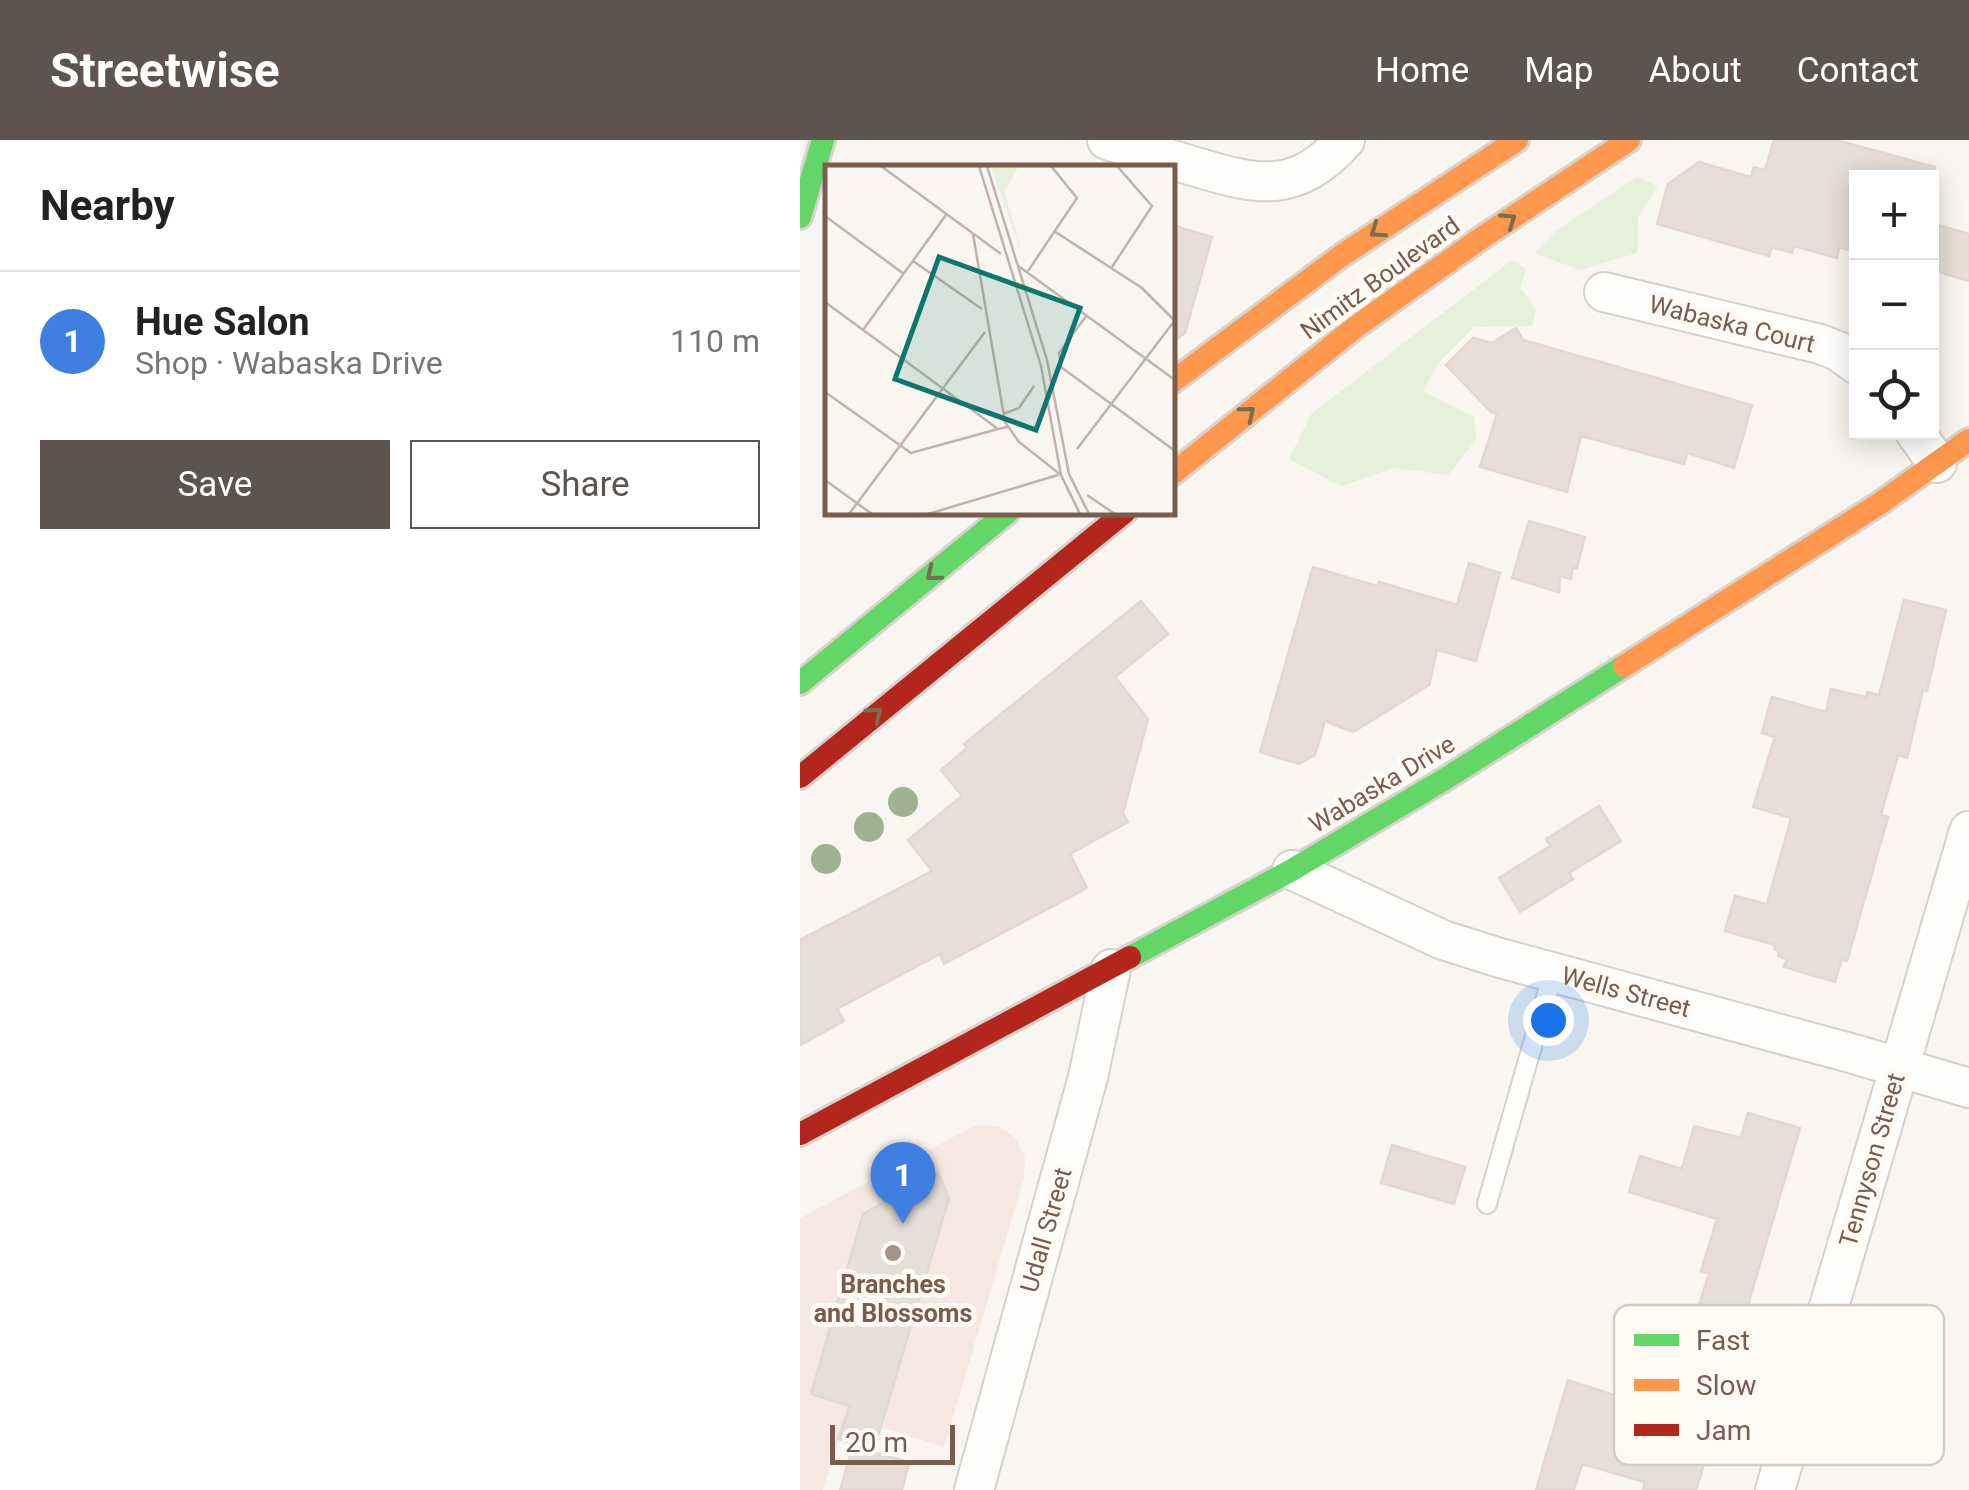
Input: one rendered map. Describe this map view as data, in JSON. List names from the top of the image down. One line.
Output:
{"streets":{"main road":["Nimitz Boulevard","Wabaska Drive"],"street":["Wabaska Court","Wells Street","Tennyson Street","Udall Street"]},"crossings":[["Wabaska Drive","Wells Street"],["Wabaska Drive","Udall Street"],["Wells Street","Tennyson Street"]],"places":["Branches and Blossoms"],"legend":["Fast","Slow","Jam"],"scale_bar":"20 m","page":{"header":"Streetwise","nav":["Home","Map","About","Contact"],"heading":"Nearby","map_buttons":["+","−"],"list":[{"mark":"1","name":"Hue Salon","note":"Shop · Wabaska Drive","value":"110 m"}],"buttons":["Save","Share"],"pins":"1","scale":"20 m"}}
